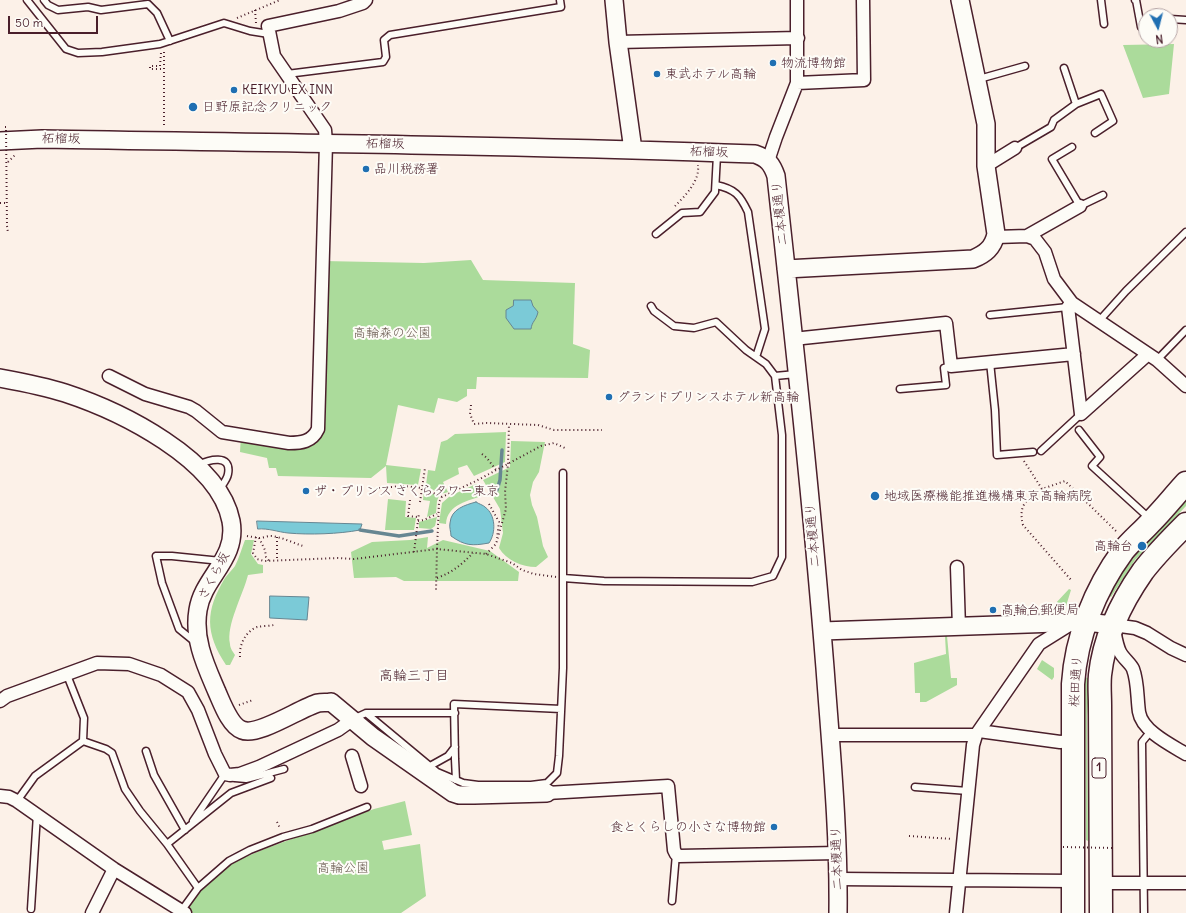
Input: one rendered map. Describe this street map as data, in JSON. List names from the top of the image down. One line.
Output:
{"streets":{"highway":["桜田通り","1"],"street":["柘榴坂","二本榎通り","さくら坂"]},"crossings":[["柘榴坂","二本榎通り"]],"districts":["高輪三丁目"],"parks":["高輪森の公園","高輪公園"],"places":["物流博物館","東武ホテル高輪","KEIKYU EX INN","日野原記念クリニック","品川税務署","グランドプリンスホテル新高輪","ザ・プリンス さくらタワー東京","地域医療機能推進機構東京高輪病院","高輪台","高輪台郵便局","食とくらしの小さな博物館"],"scale_bar":"50 m","north":"bottom"}
